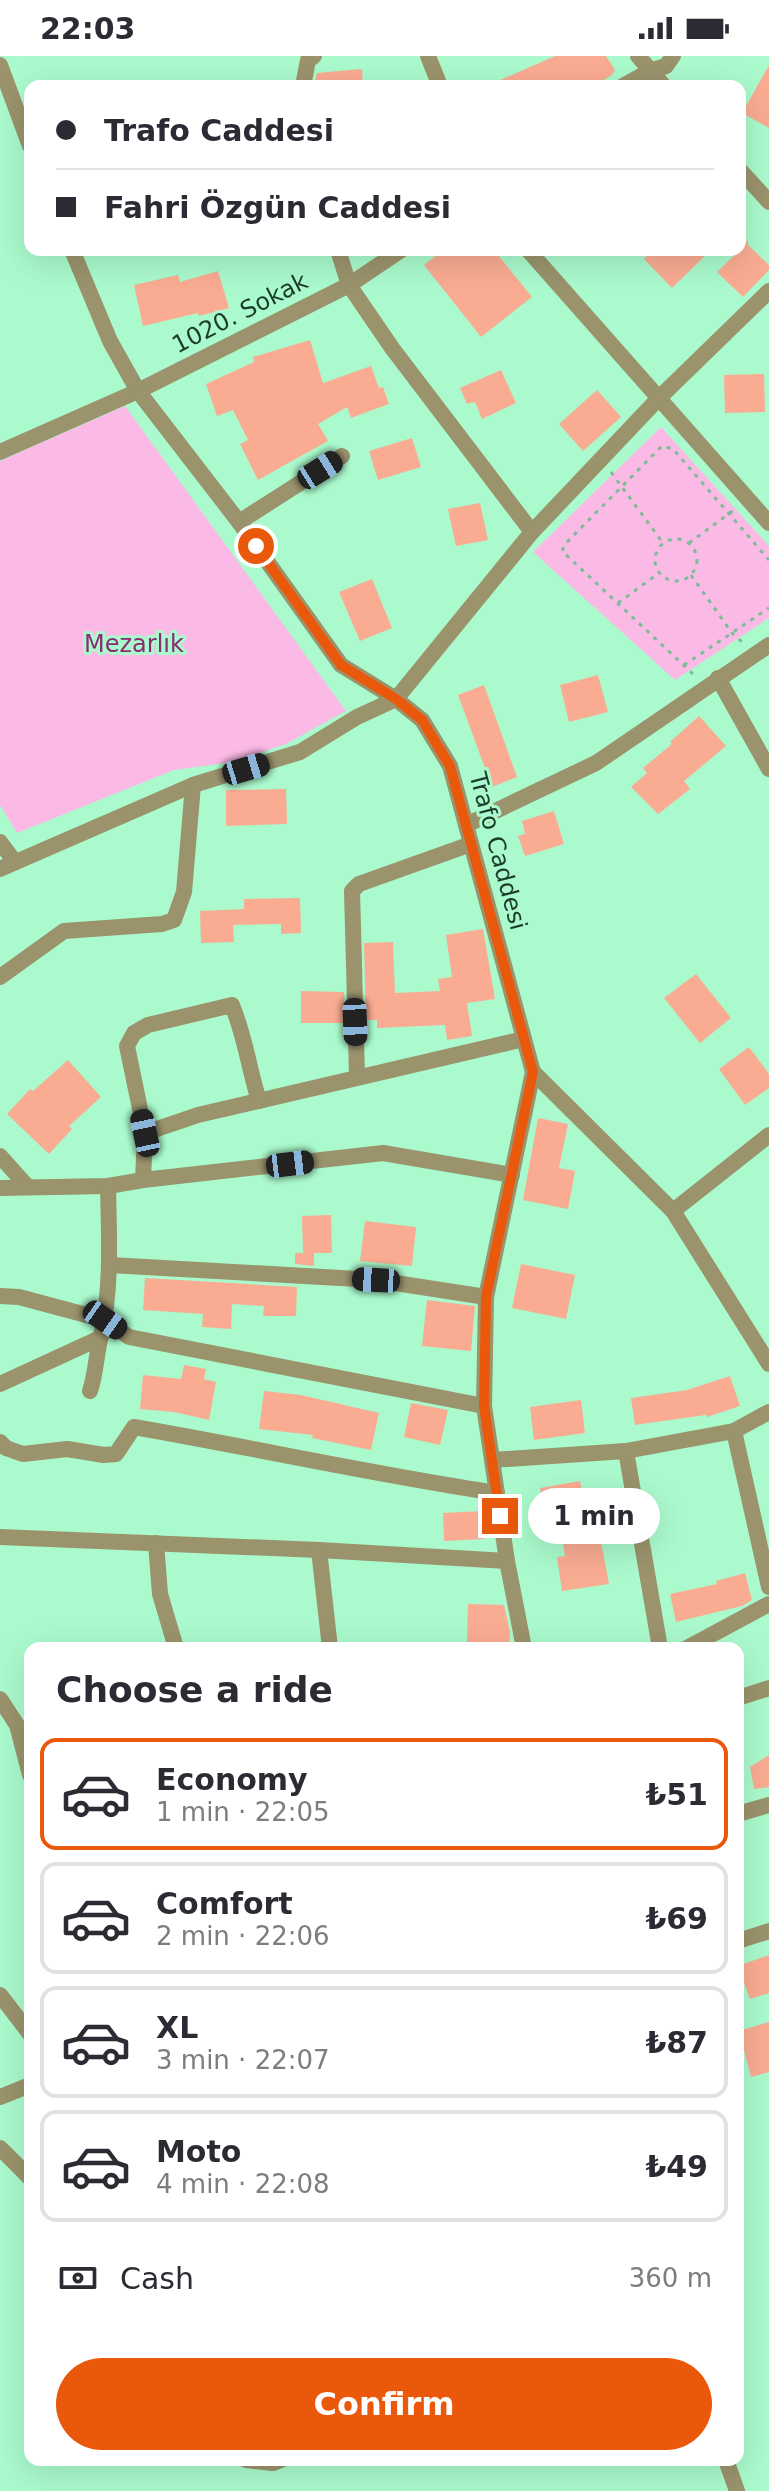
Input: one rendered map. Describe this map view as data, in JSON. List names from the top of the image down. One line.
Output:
{"streets":{"street":["1020. Sokak","Trafo Caddesi"]},"crossings":[["1020. Sokak","Trafo Caddesi"]],"parks":["Mezarlık"],"page":{"status":"22:03","banner":["Trafo Caddesi","Fahri Özgün Caddesi"],"bubble":"1 min","heading":"Choose a ride","list":[{"name":"Economy","note":"1 min · 22:05","value":"₺51"},{"name":"Comfort","note":"2 min · 22:06","value":"₺69"},{"name":"XL","note":"3 min · 22:07","value":"₺87"},{"name":"Moto","note":"4 min · 22:08","value":"₺49"}],"pay":["Cash","360 m"],"buttons":"Confirm"}}
